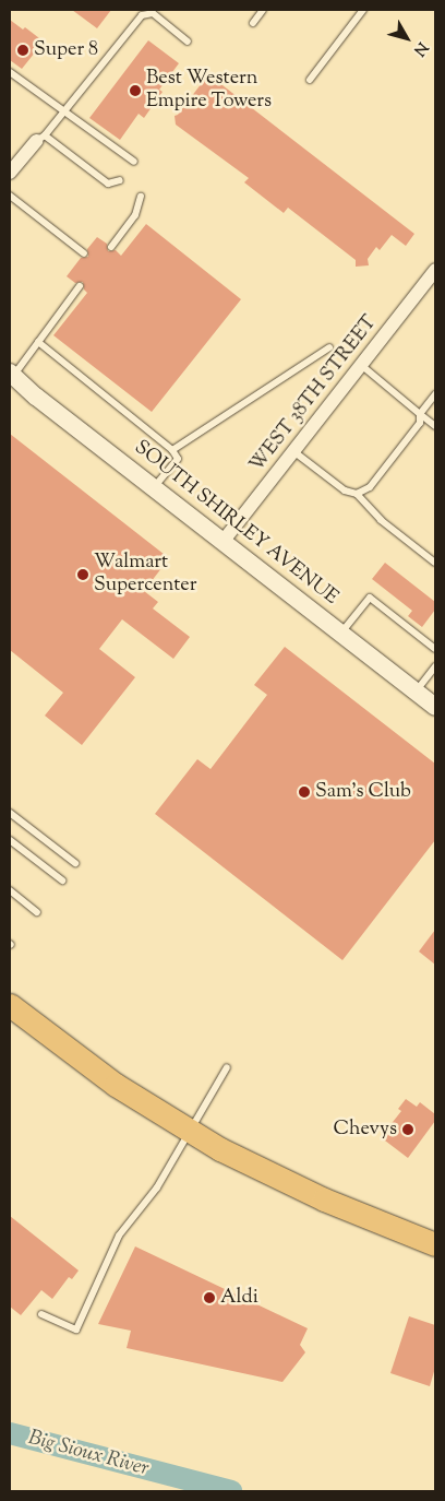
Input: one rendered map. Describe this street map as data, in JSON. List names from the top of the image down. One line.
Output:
{"streets":{"street":["WEST 38TH STREET","SOUTH SHIRLEY AVENUE"]},"crossings":[["WEST 38TH STREET","SOUTH SHIRLEY AVENUE"]],"water":["Big Sioux River"],"places":["Super 8","Best Western Empire Towers","Walmart Supercenter","Sam's Club","Chevys","Aldi"],"north":"bottom right"}
